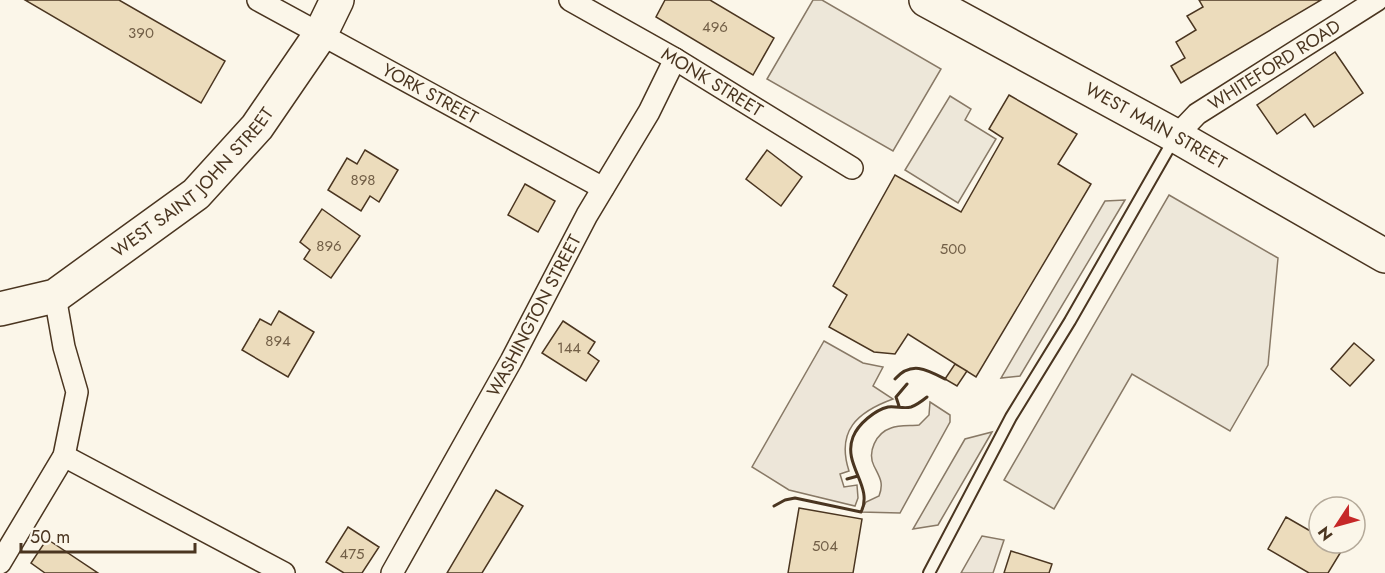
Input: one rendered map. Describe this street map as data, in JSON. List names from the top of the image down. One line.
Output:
{"streets":{"main road":["WEST MAIN STREET","WEST SAINT JOHN STREET"],"street":["WHITEFORD ROAD","MONK STREET","YORK STREET","WASHINGTON STREET"]},"crossings":[["WHITEFORD ROAD","WEST MAIN STREET"],["MONK STREET","WASHINGTON STREET"],["YORK STREET","WEST SAINT JOHN STREET"],["YORK STREET","WASHINGTON STREET"]],"house_numbers":["496","390","898","896","500","894","144","504","475"],"scale_bar":"50 m","north":"bottom left"}
